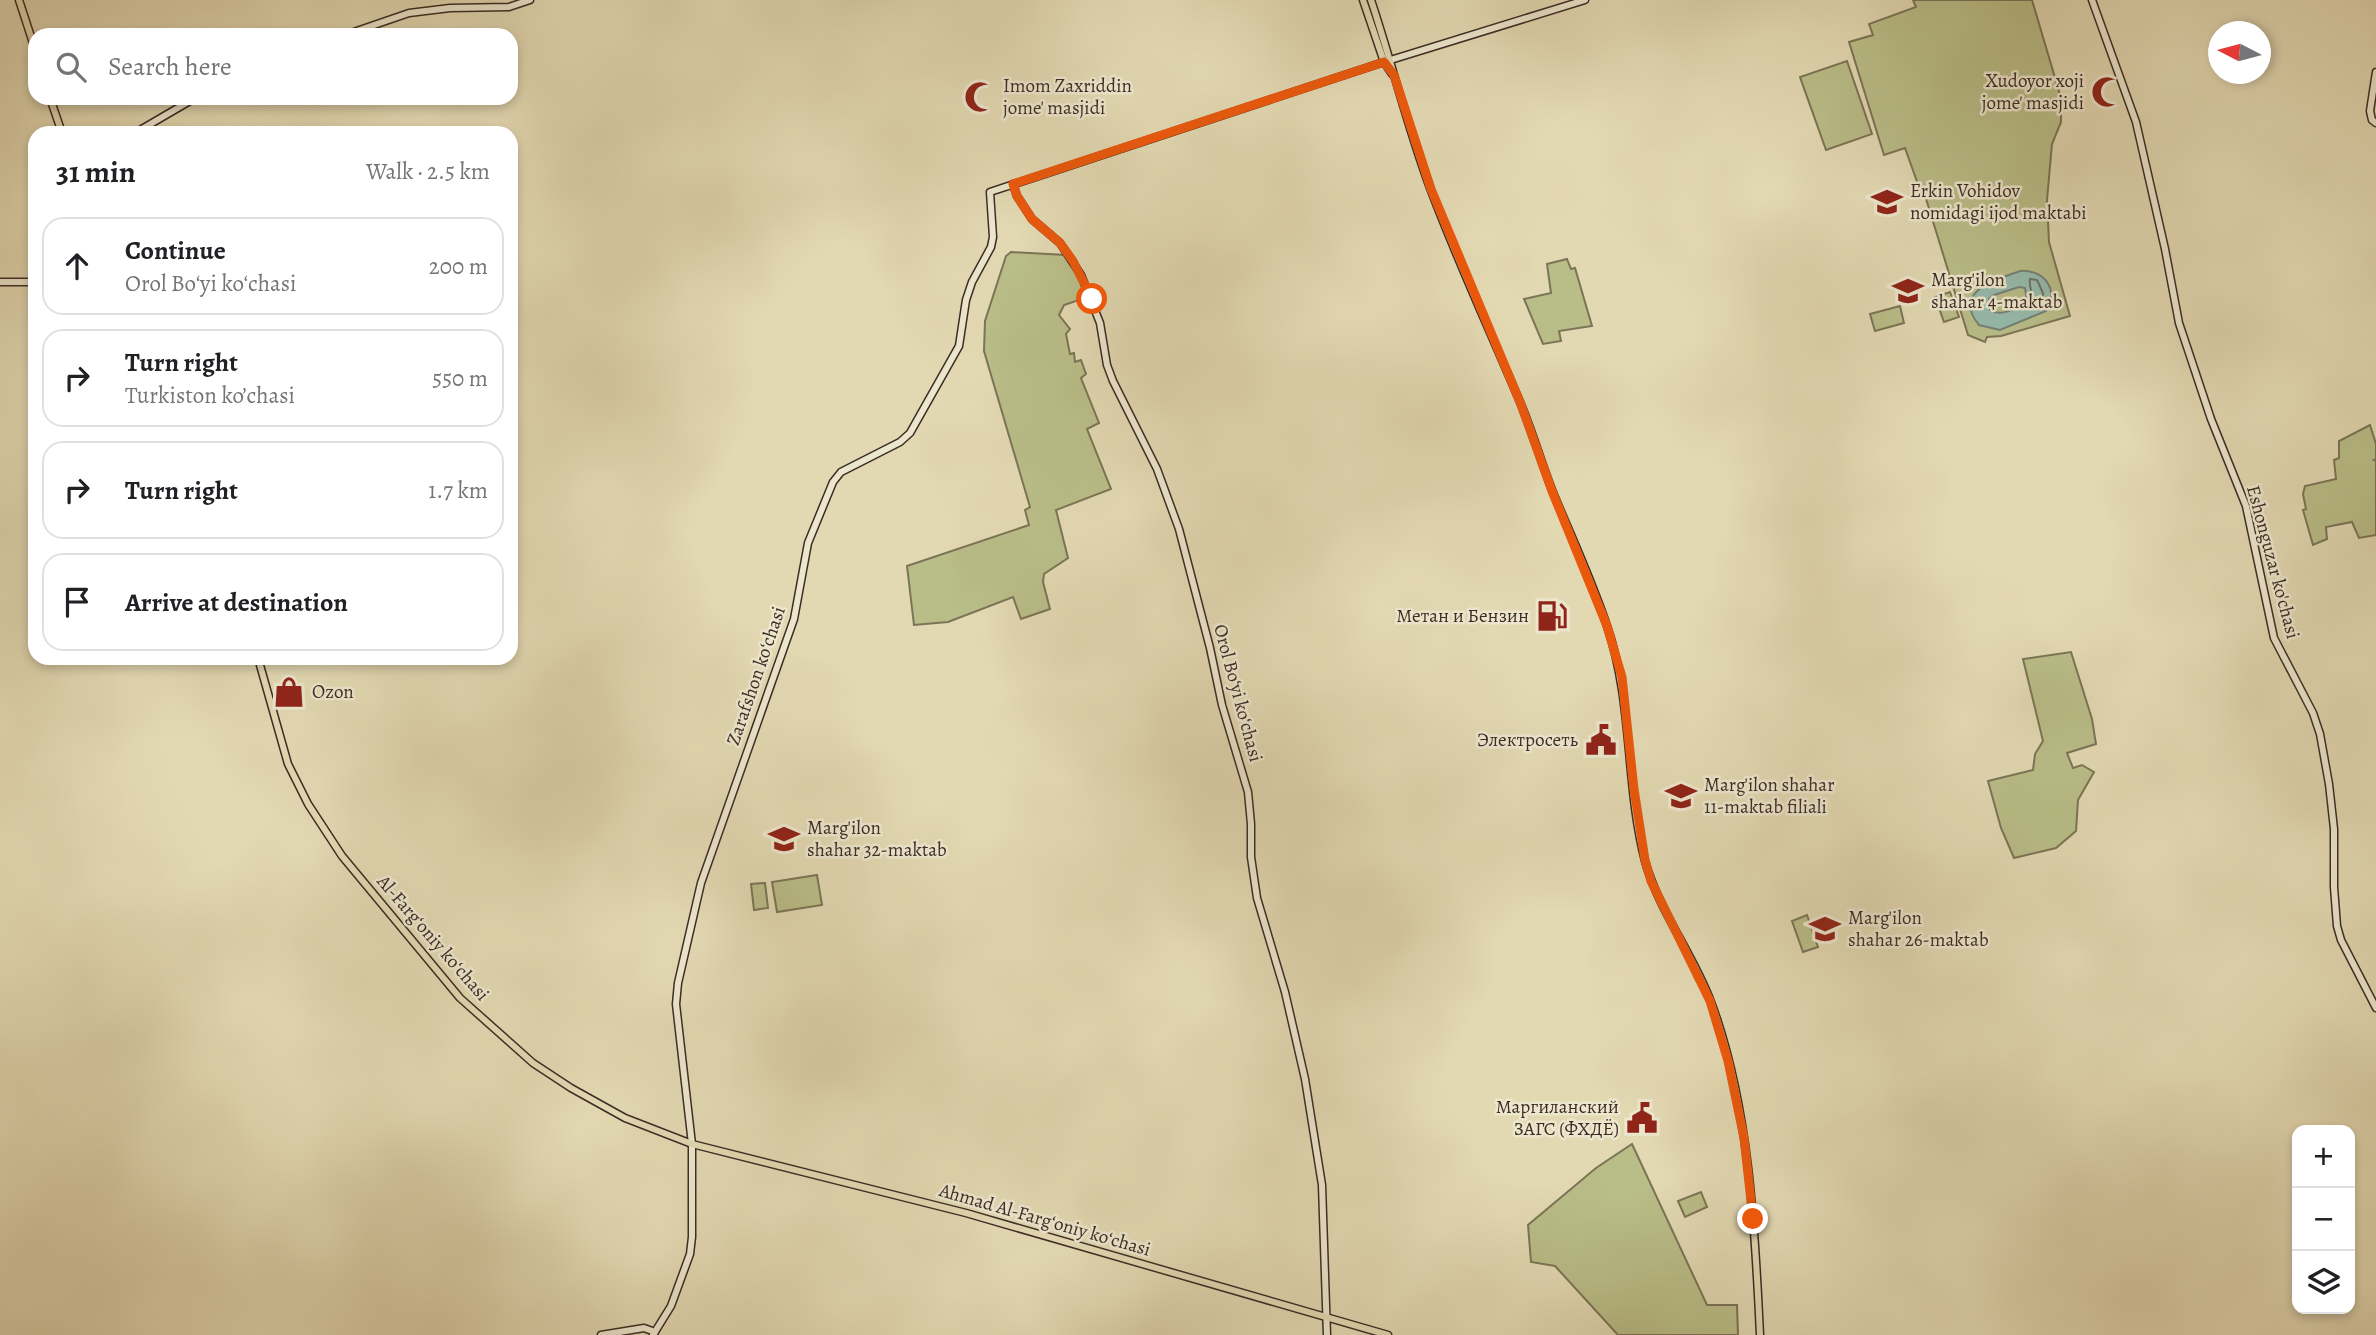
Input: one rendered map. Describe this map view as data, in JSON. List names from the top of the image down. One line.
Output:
{"streets":{"main road":["Al-Fargʻoniy koʻchasi","Ahmad Al-Fargʻoniy koʻchasi"],"street":["Eshonguzar ko'chasi","Zarafshon koʻchasi","Orol Boʻyi koʻchasi"]},"crossings":[["Zarafshon koʻchasi","Orol Boʻyi koʻchasi"],["Zarafshon koʻchasi","Al-Fargʻoniy koʻchasi"],["Zarafshon koʻchasi","Ahmad Al-Fargʻoniy koʻchasi"],["Orol Boʻyi koʻchasi","Ahmad Al-Fargʻoniy koʻchasi"],["Al-Fargʻoniy koʻchasi","Ahmad Al-Fargʻoniy koʻchasi"]],"places":{"mosque":["Xudoyor xoji jome' masjidi","Imom Zaxriddin jome' masjidi"],"school or university":["Erkin Vohidov nomidagi ijod maktabi","Marg'ilon shahar 4-maktab","Marg'ilon shahar 11-maktab filiali","Marg'ilon shahar 32-maktab","Marg'ilon shahar 26-maktab"],"fuel station":["Метан и Бензин"],"shop":["Ozon"],"public building":["Электросеть","Маргиланский ЗАГС (ФХДЁ)"]},"north":"left","page":{"search":"Search here","heading":["31 min","Walk · 2.5 km"],"list":[["Continue","Orol Boʻyi koʻchasi","200 m"],["Turn right","Turkiston ko’chasi","550 m"],["Turn right","1.7 km"],"Arrive at destination"],"map_buttons":["+","−"]}}
